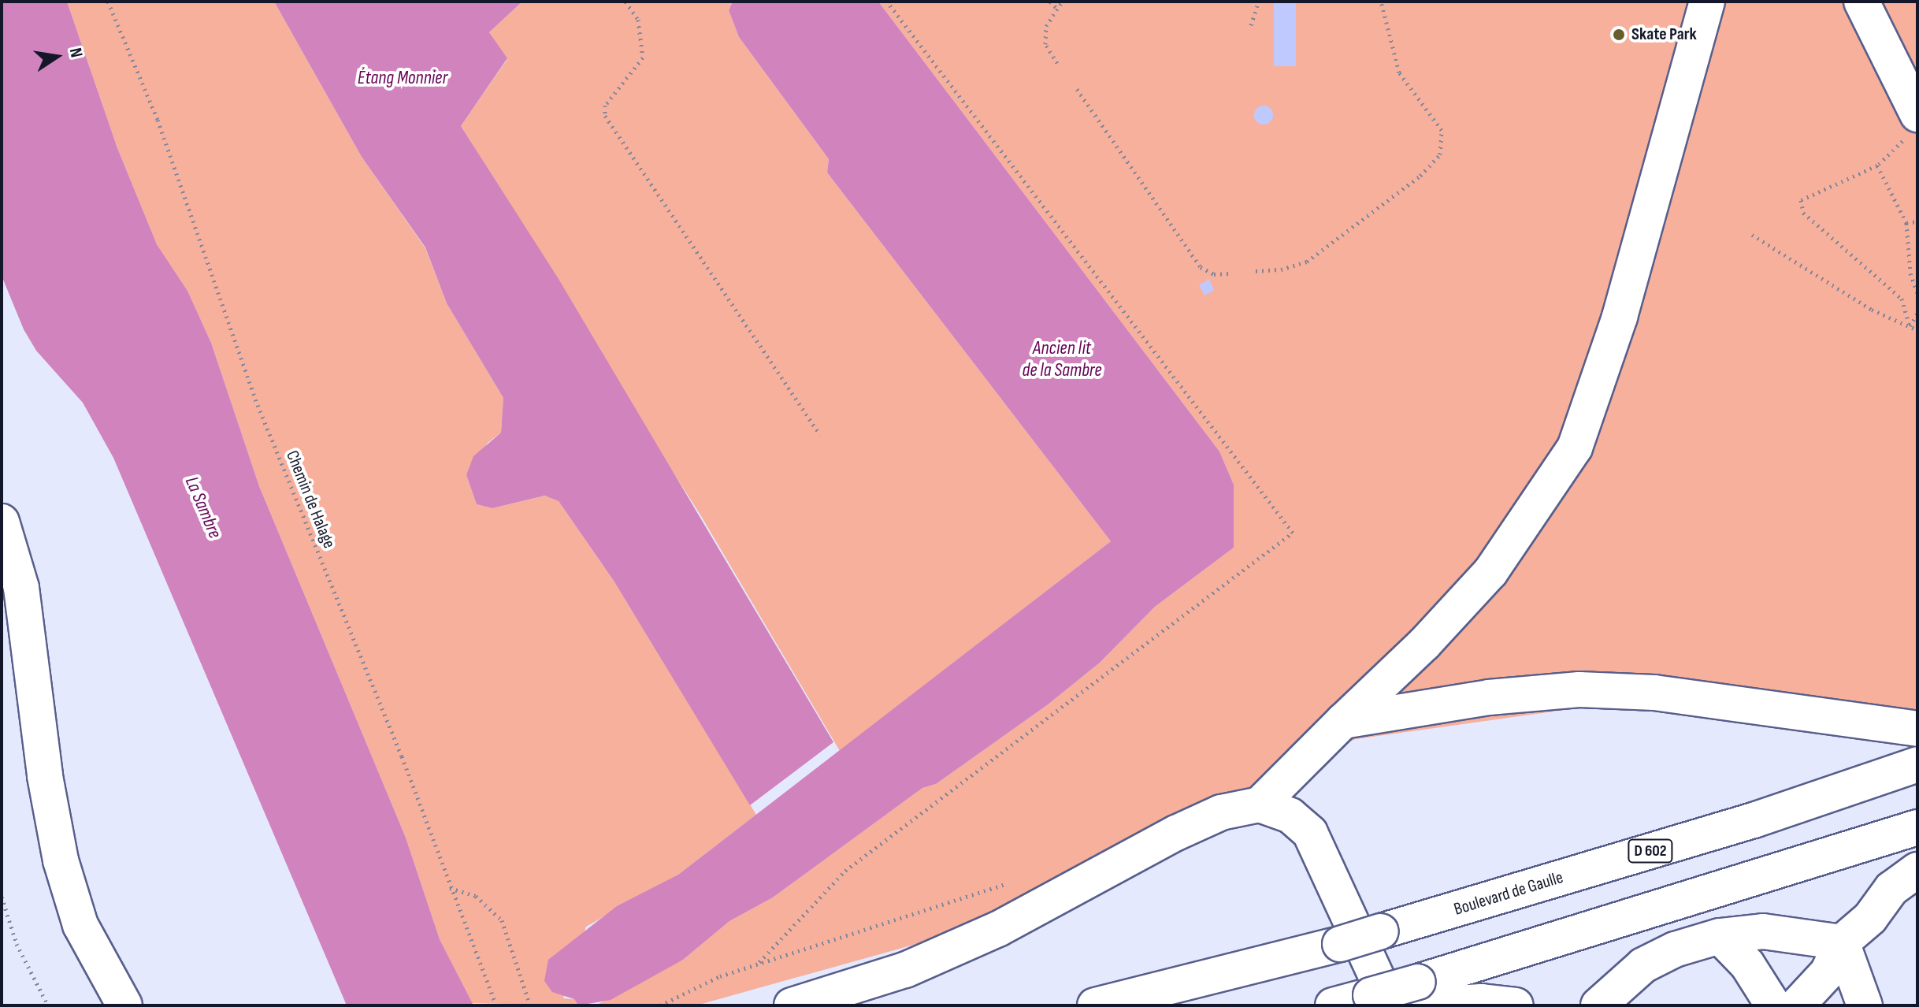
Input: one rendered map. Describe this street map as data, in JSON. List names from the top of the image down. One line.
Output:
{"streets":{"main road":["D 602","Boulevard de Gaulle"],"path":["Chemin de Halage"]},"water":["Étang Monnier","Ancien lit de la Sambre","La Sambre"],"places":["Skate Park"],"north":"right"}
